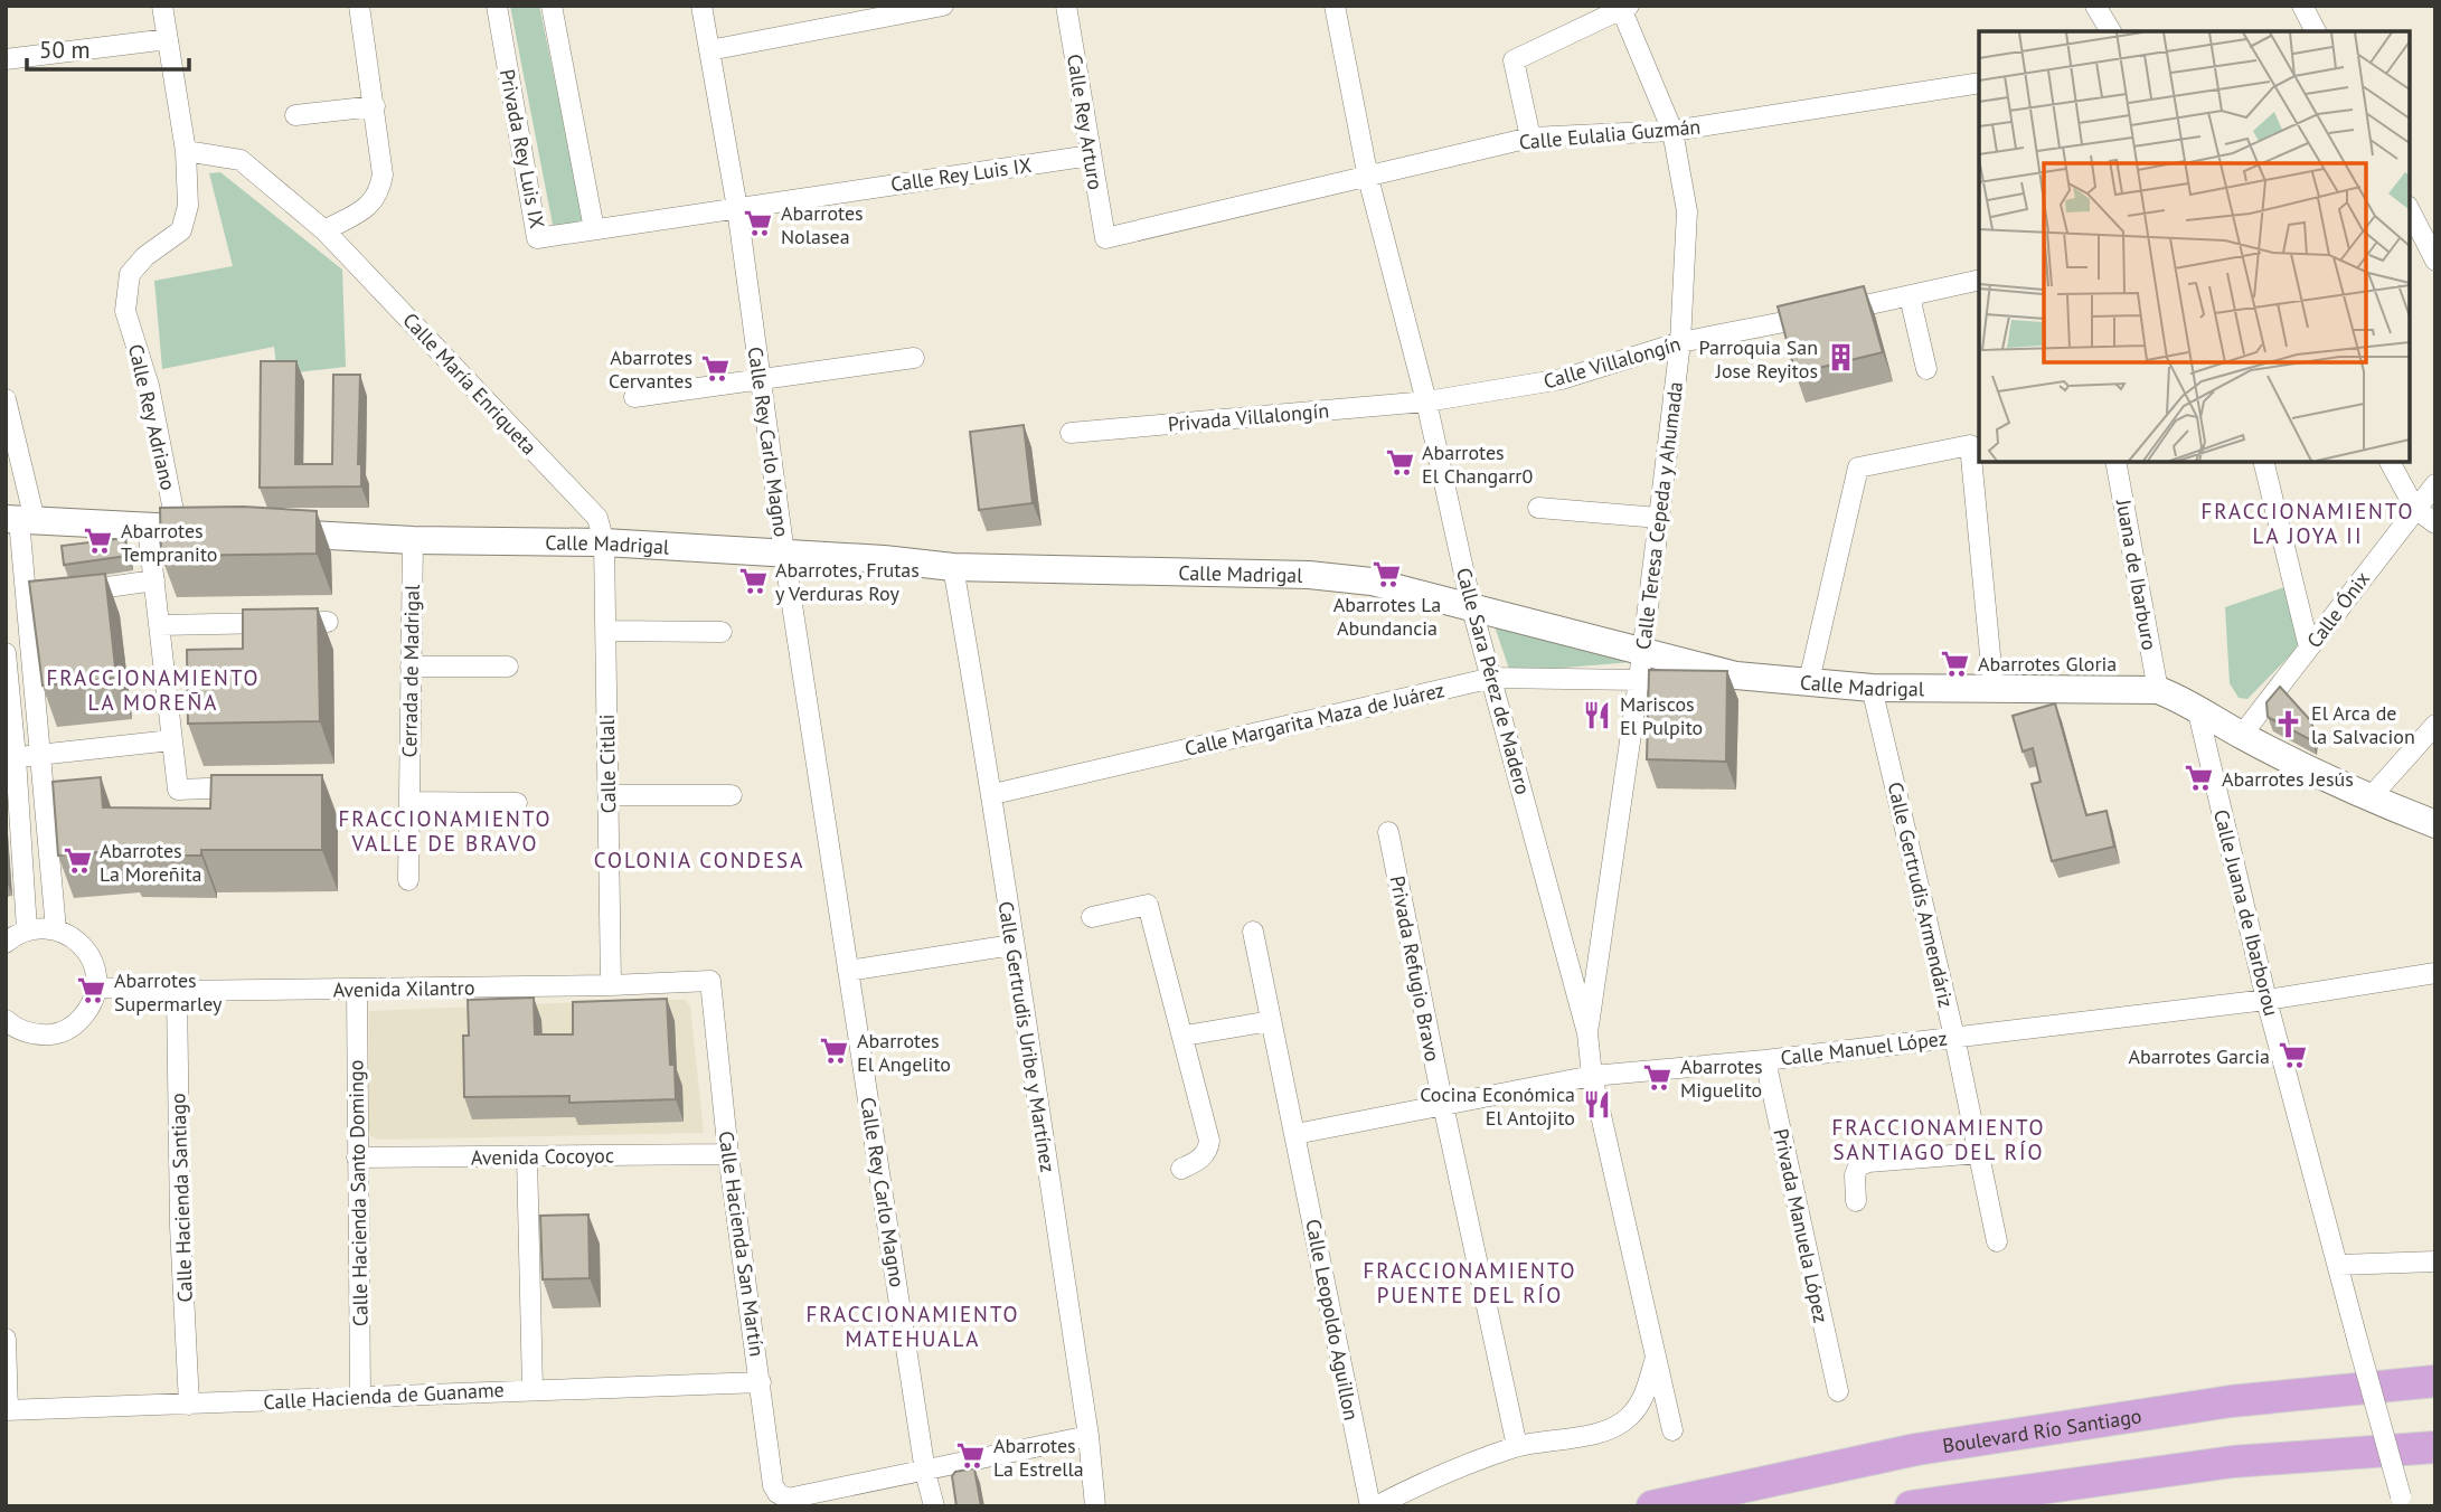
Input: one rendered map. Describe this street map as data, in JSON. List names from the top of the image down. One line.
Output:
{"streets":{"main road":["Boulevard Río Santiago"],"street":["Calle Rey Arturo","Calle Eulalia Guzmán","Privada Rey Luis IX","Calle Rey Luis IX","Calle Villalongín","Calle María Enriqueta","Calle Rey Adriano","Privada Villalongín","Calle Rey Carlo Magno","Calle Teresa Cepeda y Ahumada","Calle Madrigal","Juana de Ibarburo","Calle Ónix","Cerrada de Madrigal","Calle Sara Pérez de Madero","Calle Margarita Maza de Juárez","Calle Citlali","Calle Gertrudis Armendáriz","Calle Juana de Ibarborou","Privada Refugio Bravo","Avenida Xilantro","Calle Gertrudis Uribe y Martínez","Calle Manuel López","Avenida Cocoyoc","Calle Hacienda Santo Domingo","Calle Hacienda Santiago","Privada Manuela López","Calle Hacienda San Martín","Calle Leopoldo Aguillon","Calle Hacienda de Guaname"]},"crossings":[["Calle Rey Arturo","Calle Eulalia Guzmán"],["Calle Rey Arturo","Calle Rey Luis IX"],["Calle Eulalia Guzmán","Calle Teresa Cepeda y Ahumada"],["Calle Eulalia Guzmán","Calle Sara Pérez de Madero"],["Privada Rey Luis IX","Calle Rey Luis IX"],["Privada Rey Luis IX","Calle Rey Carlo Magno"],["Calle Rey Luis IX","Calle Rey Carlo Magno"],["Calle Villalongín","Privada Villalongín"],["Calle Villalongín","Calle Teresa Cepeda y Ahumada"],["Calle Villalongín","Calle Sara Pérez de Madero"],["Calle María Enriqueta","Calle Rey Adriano"],["Calle María Enriqueta","Calle Madrigal"],["Calle María Enriqueta","Calle Citlali"],["Privada Villalongín","Calle Sara Pérez de Madero"],["Calle Rey Carlo Magno","Calle Madrigal"],["Calle Rey Carlo Magno","Calle Hacienda San Martín"],["Calle Teresa Cepeda y Ahumada","Calle Madrigal"],["Calle Teresa Cepeda y Ahumada","Calle Sara Pérez de Madero"],["Calle Teresa Cepeda y Ahumada","Calle Margarita Maza de Juárez"],["Calle Madrigal","Juana de Ibarburo"],["Calle Madrigal","Calle Ónix"],["Calle Madrigal","Cerrada de Madrigal"],["Calle Madrigal","Calle Sara Pérez de Madero"],["Calle Madrigal","Calle Citlali"],["Calle Madrigal","Calle Gertrudis Armendáriz"],["Calle Madrigal","Calle Juana de Ibarborou"],["Calle Madrigal","Calle Gertrudis Uribe y Martínez"],["Calle Sara Pérez de Madero","Calle Margarita Maza de Juárez"],["Calle Sara Pérez de Madero","Calle Manuel López"],["Calle Margarita Maza de Juárez","Calle Gertrudis Uribe y Martínez"],["Calle Citlali","Avenida Xilantro"],["Calle Gertrudis Armendáriz","Calle Manuel López"],["Calle Juana de Ibarborou","Calle Manuel López"],["Privada Refugio Bravo","Calle Manuel López"],["Avenida Xilantro","Calle Hacienda Santo Domingo"],["Avenida Xilantro","Calle Hacienda Santiago"],["Avenida Xilantro","Calle Hacienda San Martín"],["Calle Manuel López","Privada Manuela López"],["Calle Manuel López","Calle Leopoldo Aguillon"],["Avenida Cocoyoc","Calle Hacienda Santo Domingo"],["Avenida Cocoyoc","Calle Hacienda San Martín"],["Calle Hacienda Santo Domingo","Calle Hacienda de Guaname"],["Calle Hacienda Santiago","Calle Hacienda de Guaname"],["Calle Hacienda San Martín","Calle Hacienda de Guaname"]],"districts":["FRACCIONAMIENTO LA JOYA II","FRACCIONAMIENTO LA MOREÑA","FRACCIONAMIENTO VALLE DE BRAVO","COLONIA CONDESA","FRACCIONAMIENTO SANTIAGO DEL RÍO","FRACCIONAMIENTO PUENTE DEL RÍO","FRACCIONAMIENTO MATEHUALA"],"places":{"supermarket":["Abarrotes Nolasea","Abarrotes Cervantes","Abarrotes El Changarr0","Abarrotes Tempranito","Abarrotes La Abundancia","Abarrotes, Frutas y Verduras Roy","Abarrotes Gloria","Abarrotes Jesús","Abarrotes La Moreñita","Abarrotes Supermarley","Abarrotes El Angelito","Abarrotes Garcia","Abarrotes Miguelito","Abarrotes La Estrella"],"building":["Parroquia San Jose Reyitos"],"restaurant":["Mariscos El Pulpito","Cocina Económica El Antojito"],"church":["El Arca de la Salvacion"]},"scale_bar":"50 m"}
